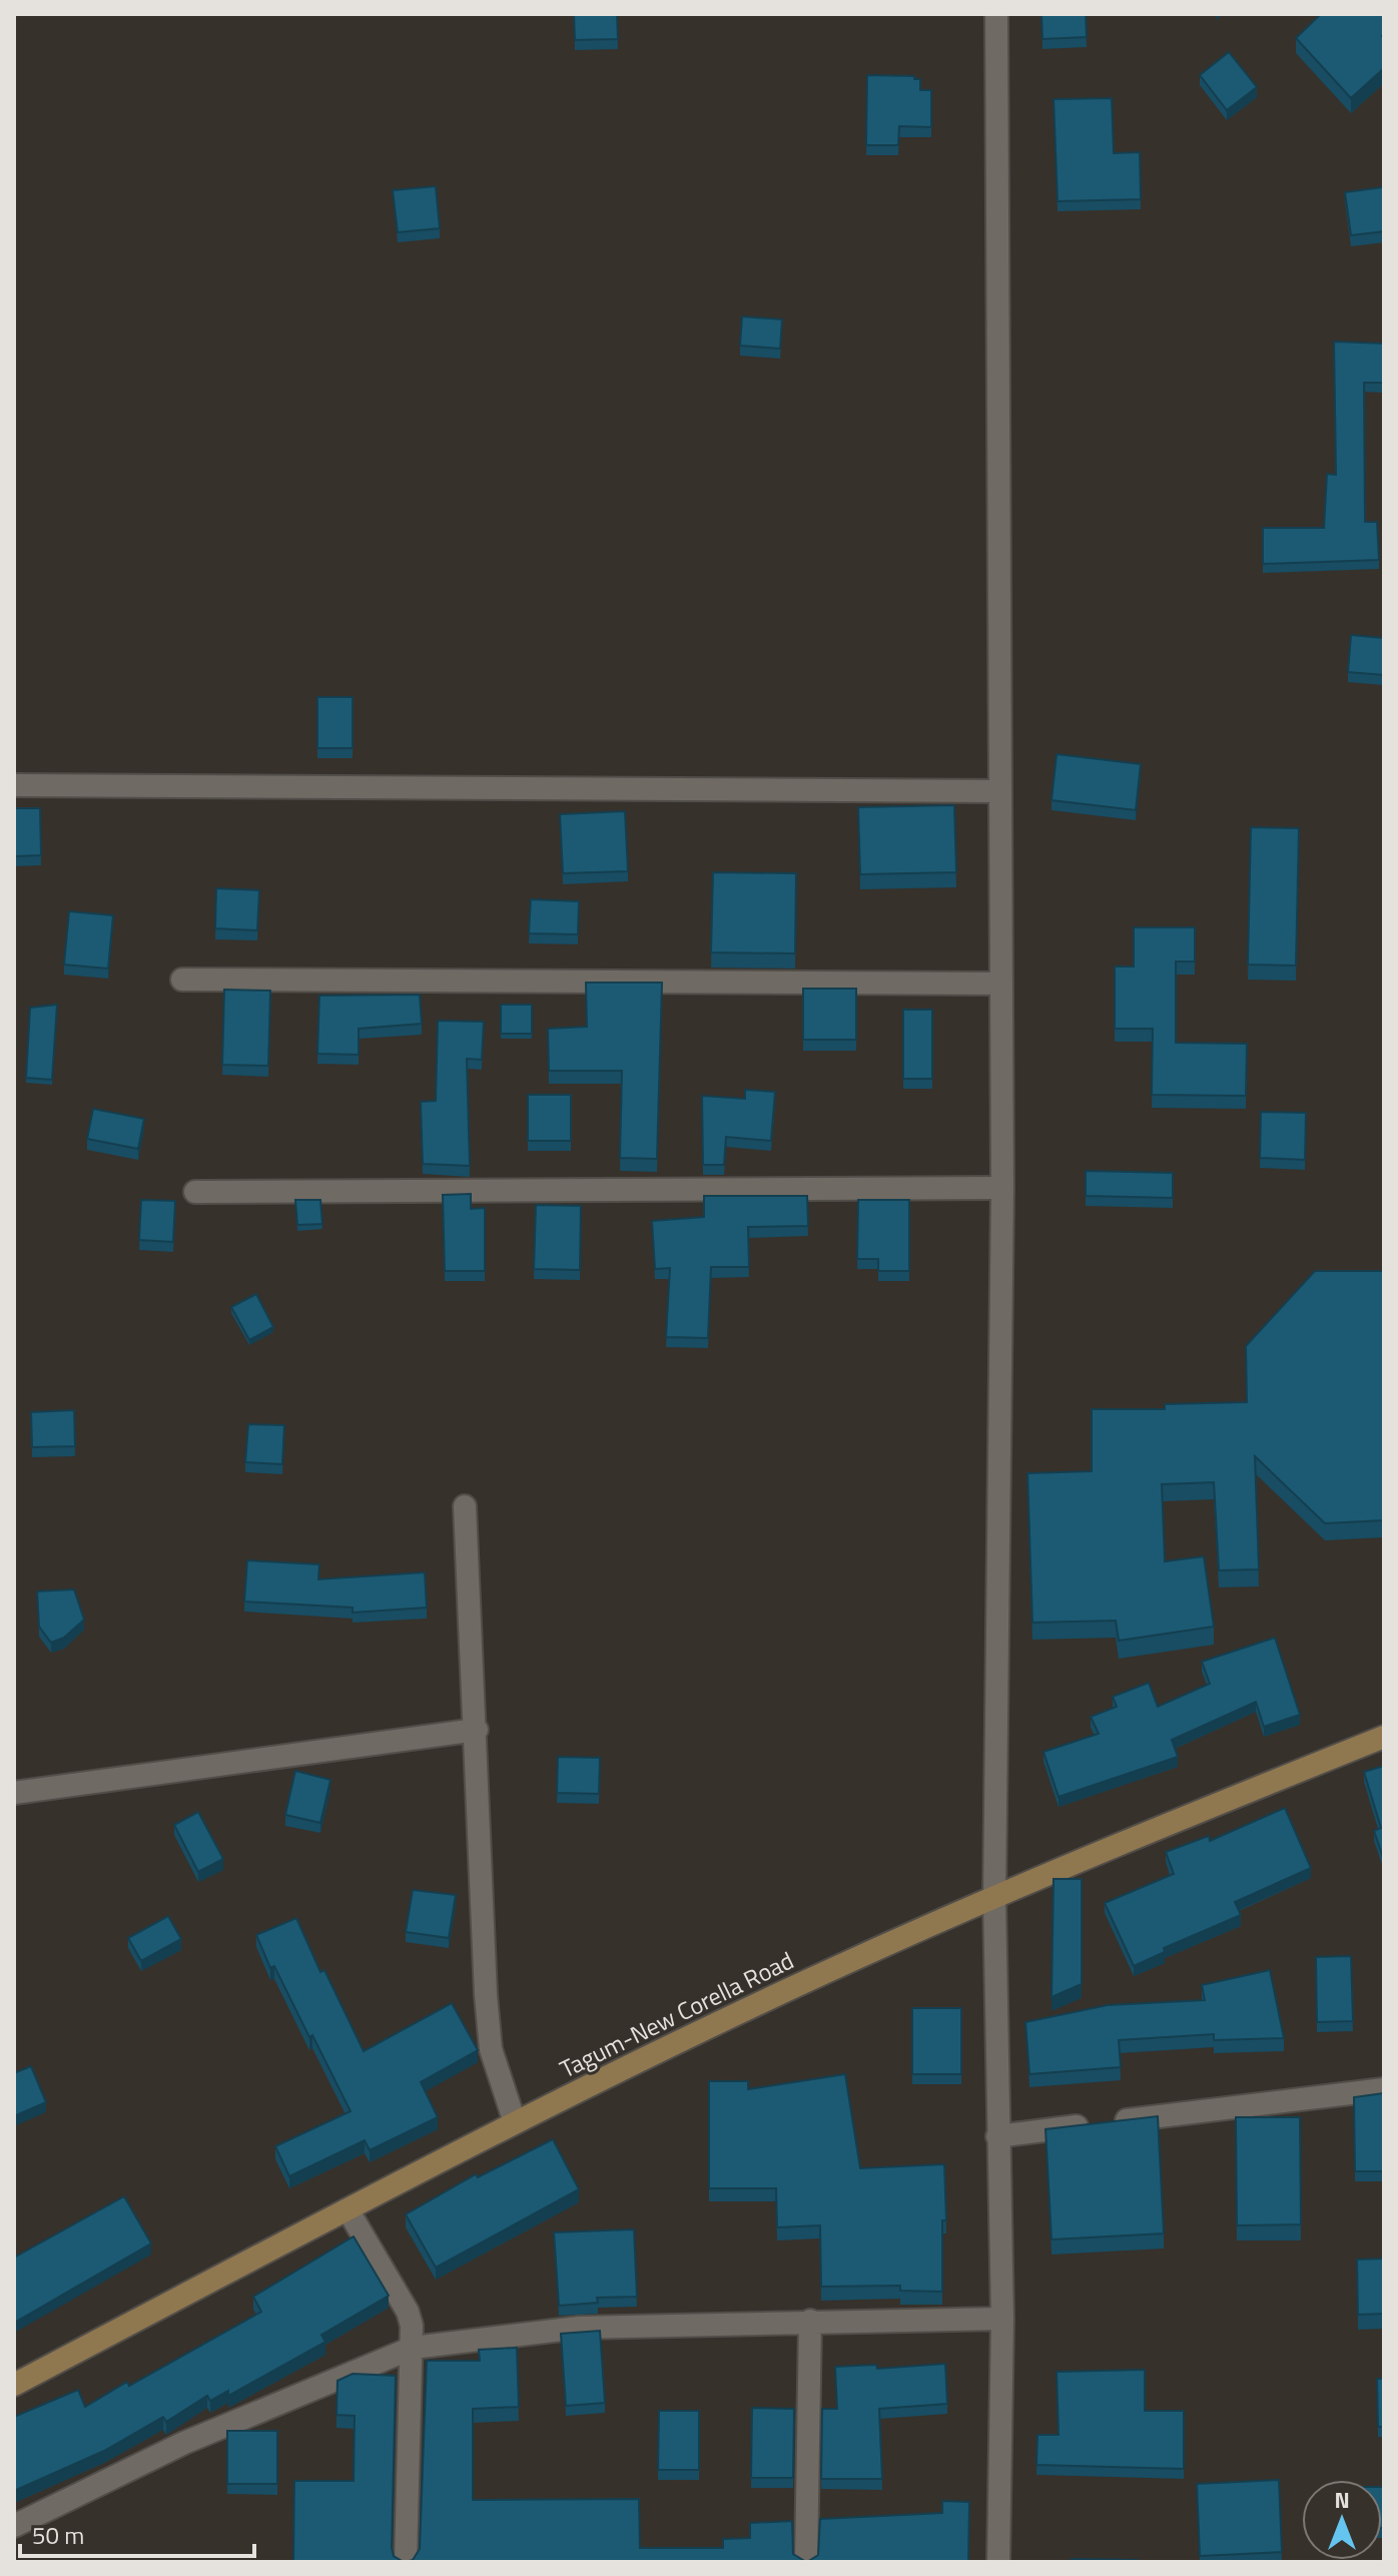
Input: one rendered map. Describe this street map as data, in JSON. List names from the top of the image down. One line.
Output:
{"streets":{"main road":["Tagum-New Corella Road"]},"scale_bar":"50 m","north":"top"}
